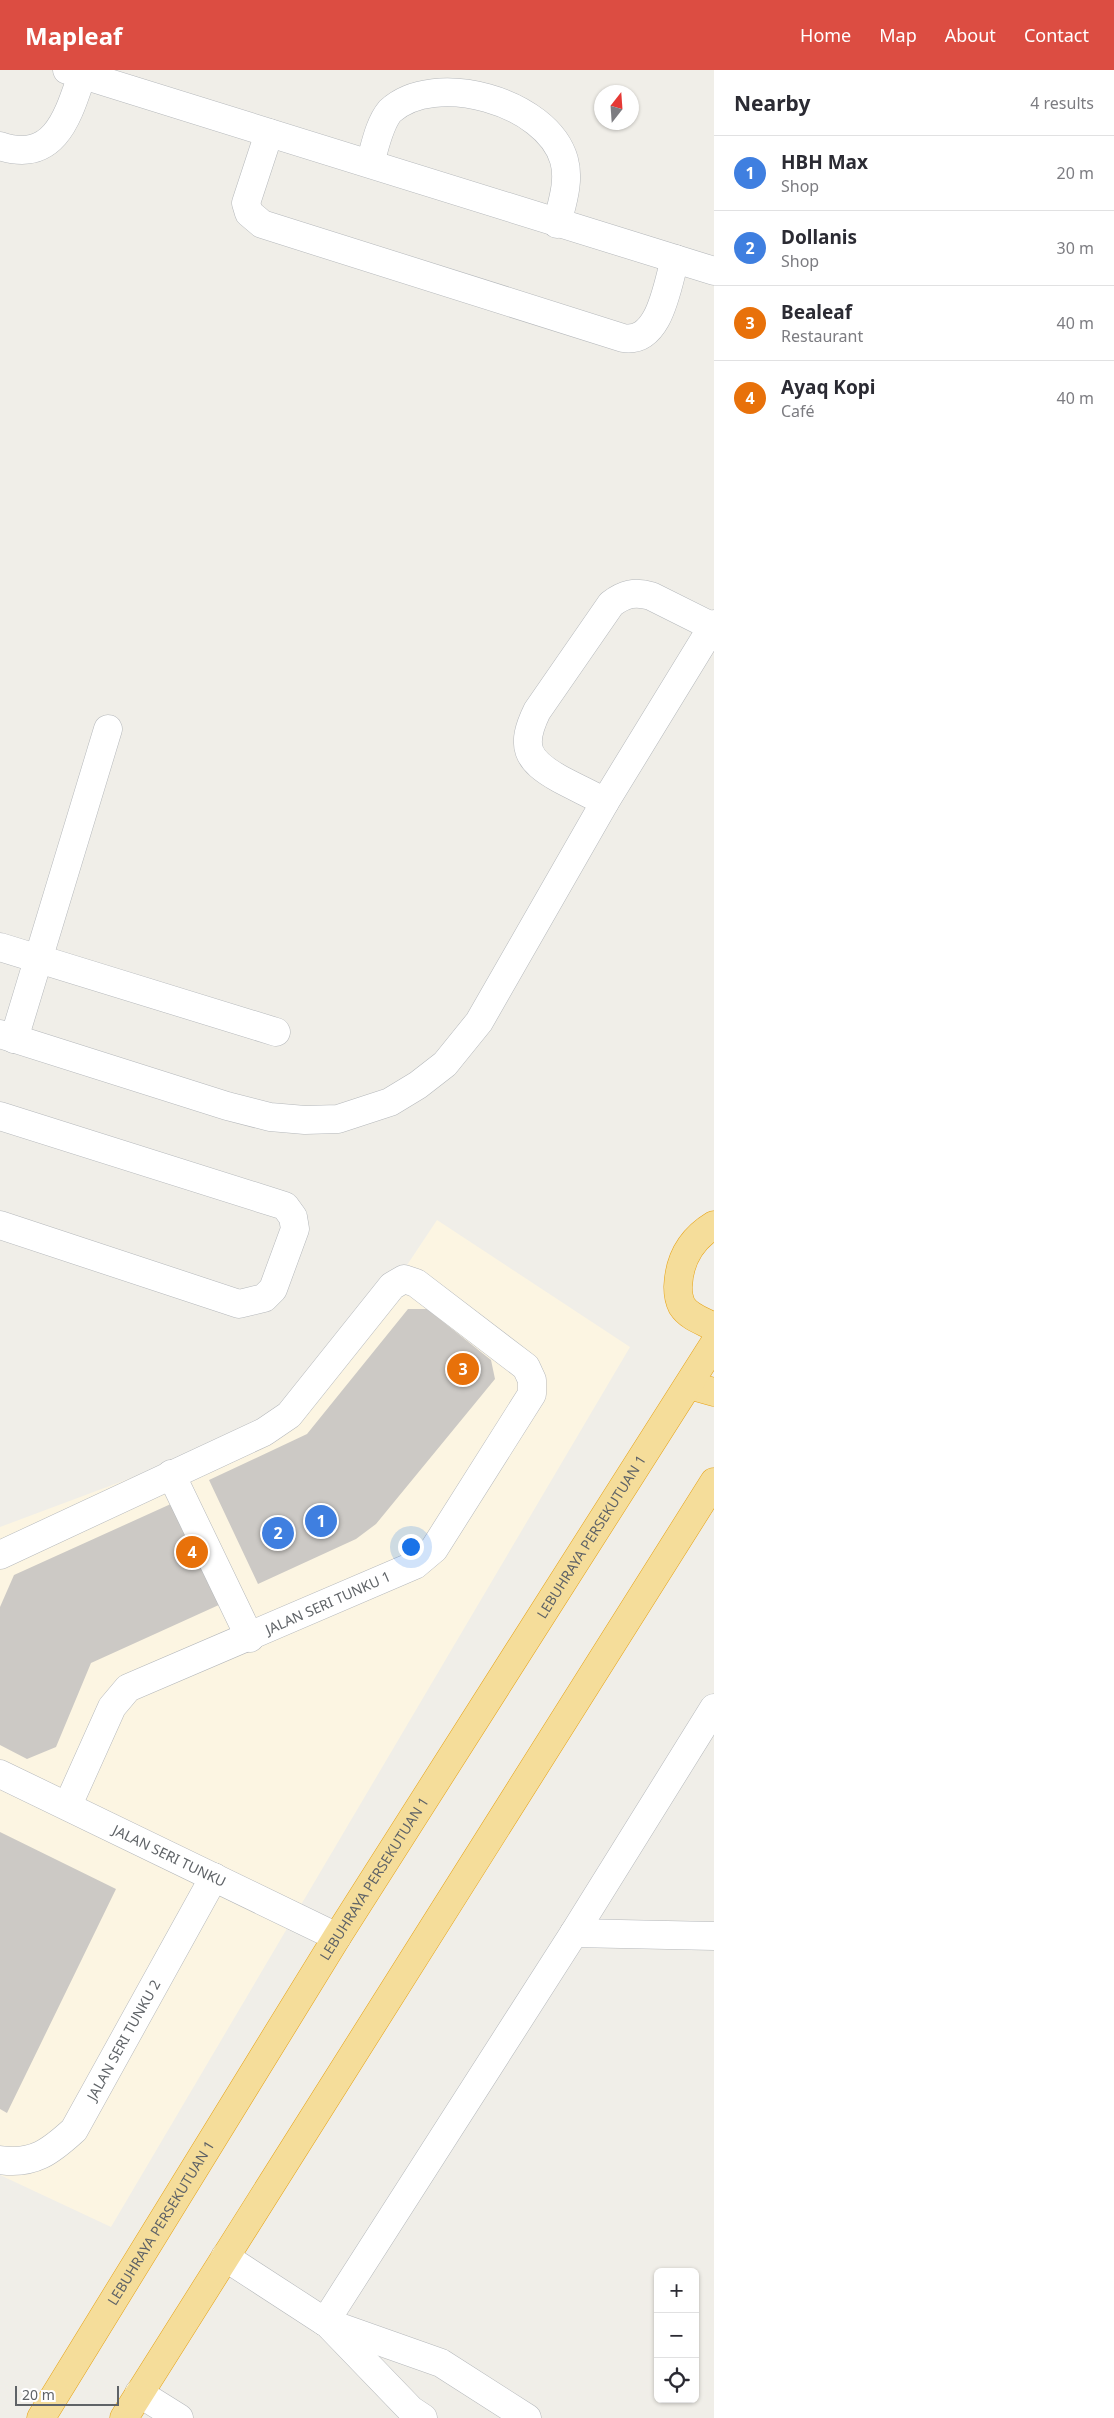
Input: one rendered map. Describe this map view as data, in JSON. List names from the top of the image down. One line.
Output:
{"streets":{"highway":["LEBUHRAYA PERSEKUTUAN 1"],"street":["JALAN SERI TUNKU 1","JALAN SERI TUNKU","JALAN SERI TUNKU 2"]},"crossings":[["LEBUHRAYA PERSEKUTUAN 1","JALAN SERI TUNKU"],["JALAN SERI TUNKU 1","JALAN SERI TUNKU"],["JALAN SERI TUNKU","JALAN SERI TUNKU 2"]],"scale_bar":"20 m","north":"top","page":{"header":"Mapleaf","nav":["Home","Map","About","Contact"],"heading":["Nearby","4 results"],"list":[{"mark":"1","name":"HBH Max","note":"Shop","value":"20 m"},{"mark":"2","name":"Dollanis","note":"Shop","value":"30 m"},{"mark":"3","name":"Bealeaf","note":"Restaurant","value":"40 m"},{"mark":"4","name":"Ayaq Kopi","note":"Café","value":"40 m"}],"pins":["3","1","2","4"],"map_buttons":["+","−"],"scale":"20 m"}}
